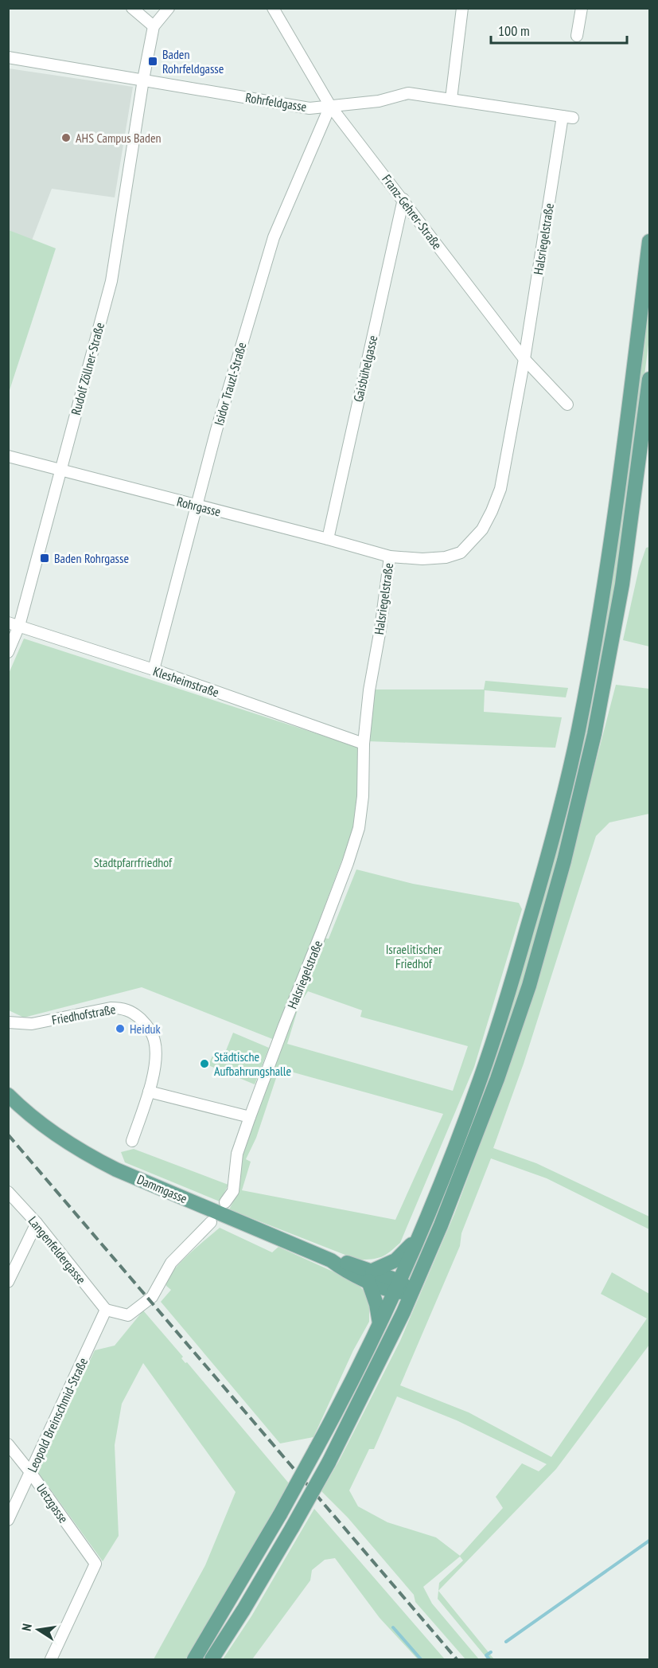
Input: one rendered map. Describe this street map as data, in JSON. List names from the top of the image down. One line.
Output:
{"streets":{"main road":["Dammgasse"],"street":["Rohrfeldgasse","Franz-Gehrer-Straße","Halsriegelstraße","Rudolf Zöllner-Straße","Gaisbühelgasse","Isidor Trauzl-Straße","Rohrgasse","Klesheimstraße","Friedhofstraße","Langenfeldergasse","Leopold Breinschmid-Straße","Uetzgasse"]},"crossings":[["Rohrfeldgasse","Franz-Gehrer-Straße"],["Rohrfeldgasse","Halsriegelstraße"],["Rohrfeldgasse","Rudolf Zöllner-Straße"],["Rohrfeldgasse","Isidor Trauzl-Straße"],["Franz-Gehrer-Straße","Halsriegelstraße"],["Franz-Gehrer-Straße","Gaisbühelgasse"],["Franz-Gehrer-Straße","Isidor Trauzl-Straße"],["Halsriegelstraße","Rohrgasse"],["Halsriegelstraße","Klesheimstraße"],["Rudolf Zöllner-Straße","Rohrgasse"],["Rudolf Zöllner-Straße","Klesheimstraße"],["Gaisbühelgasse","Rohrgasse"],["Isidor Trauzl-Straße","Rohrgasse"],["Isidor Trauzl-Straße","Klesheimstraße"],["Langenfeldergasse","Leopold Breinschmid-Straße"],["Leopold Breinschmid-Straße","Uetzgasse"]],"parks":["Stadtpfarrfriedhof","Israelitischer Friedhof"],"places":{"transit":["Baden Rohrfeldgasse","Baden Rohrgasse"],"other":["AHS Campus Baden","Heiduk","Städtische Aufbahrungshalle"]},"scale_bar":"100 m","north":"left"}
